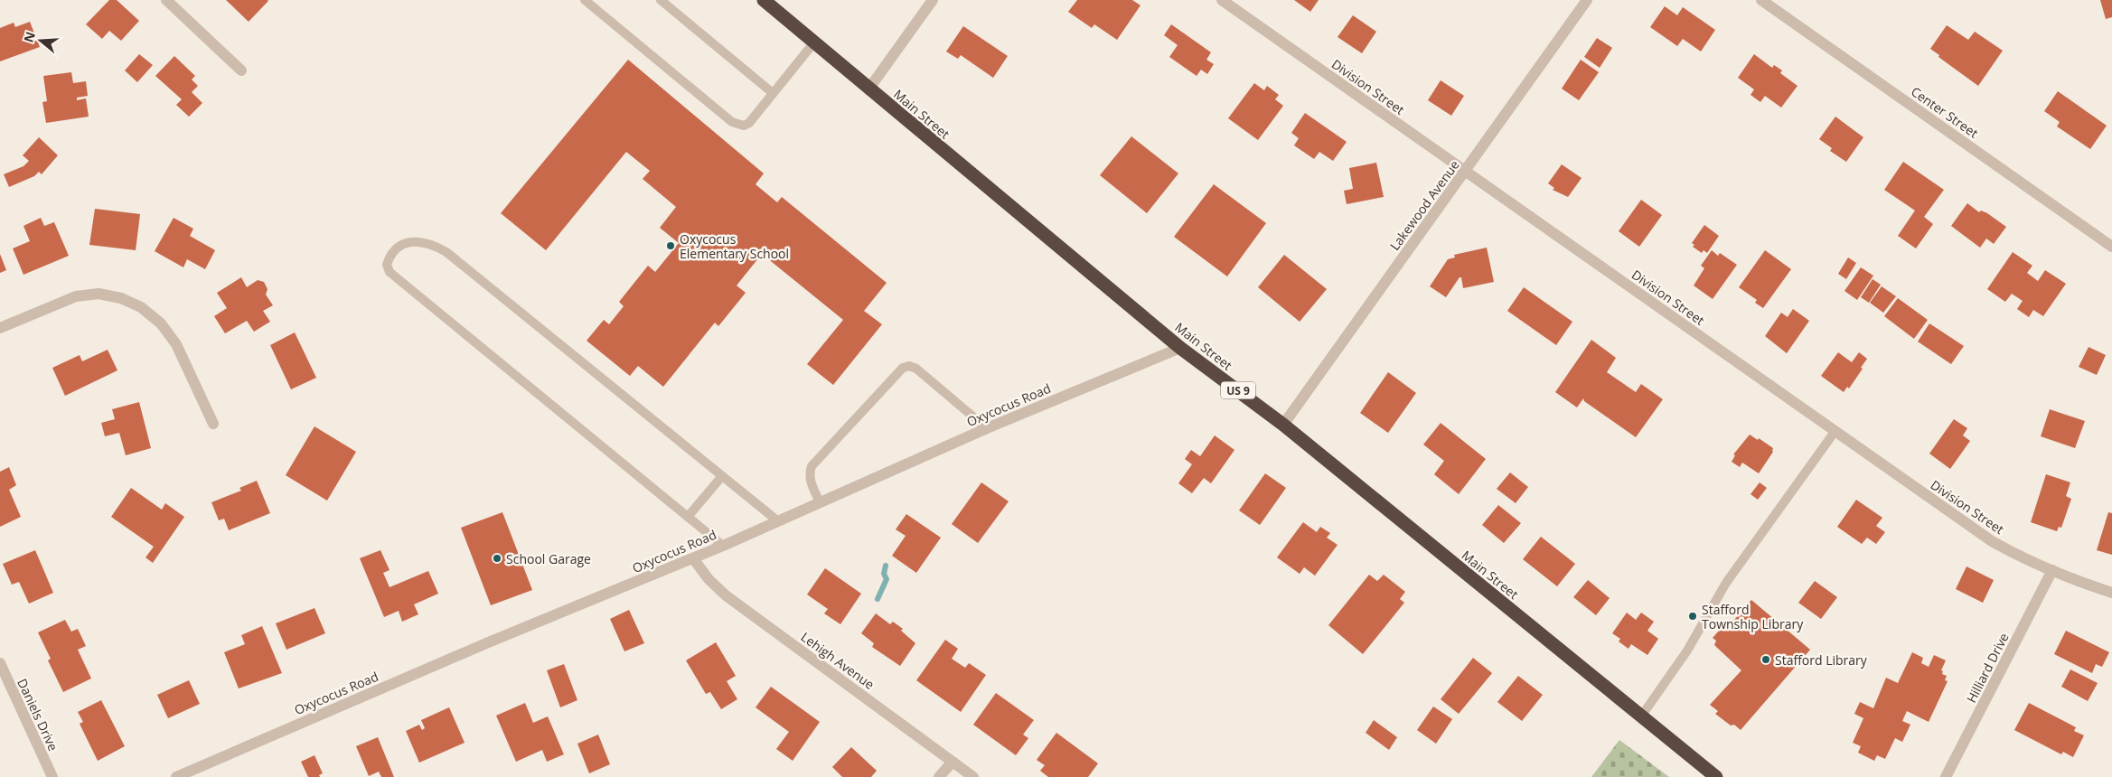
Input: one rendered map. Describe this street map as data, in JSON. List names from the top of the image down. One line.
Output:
{"streets":{"highway":["Main Street","US 9"],"street":["Division Street","Center Street","Lakewood Avenue","Oxycocus Road","Lehigh Avenue","Hilliard Drive","Daniels Drive"]},"crossings":[["Division Street","Lakewood Avenue"],["Division Street","Hilliard Drive"],["Main Street","Lakewood Avenue"],["Main Street","Oxycocus Road"],["Oxycocus Road","Lehigh Avenue"]],"places":["Oxycocus Elementary School","School Garage","Stafford Township Library","Stafford Library"],"north":"left"}
